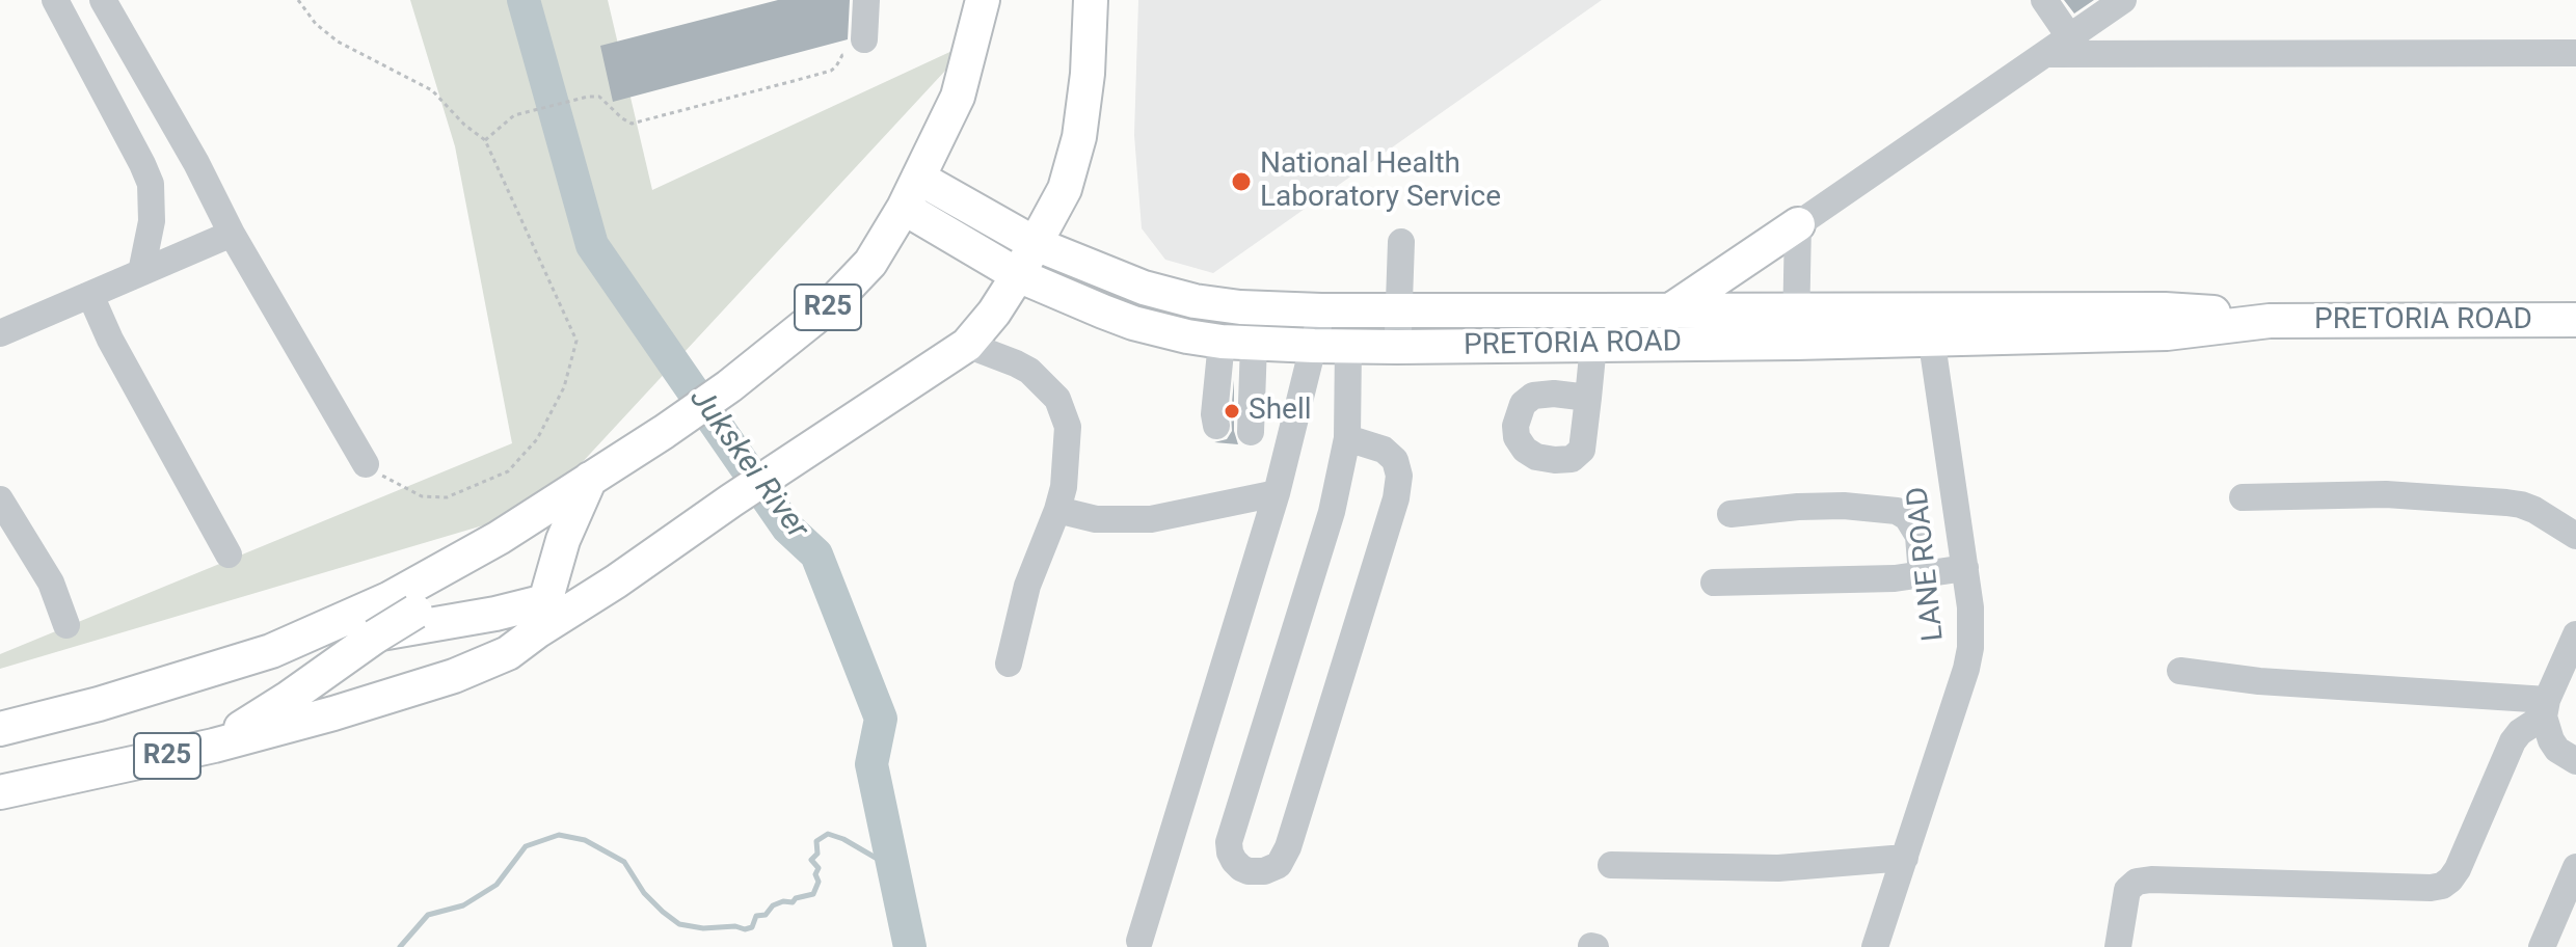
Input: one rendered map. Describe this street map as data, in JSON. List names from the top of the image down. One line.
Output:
{"streets":{"main road":["R25","PRETORIA ROAD"],"street":["LANE ROAD"]},"crossings":[["R25","PRETORIA ROAD"],["PRETORIA ROAD","LANE ROAD"]],"water":["Jukskei River"],"places":["National Health Laboratory Service","Shell"]}
